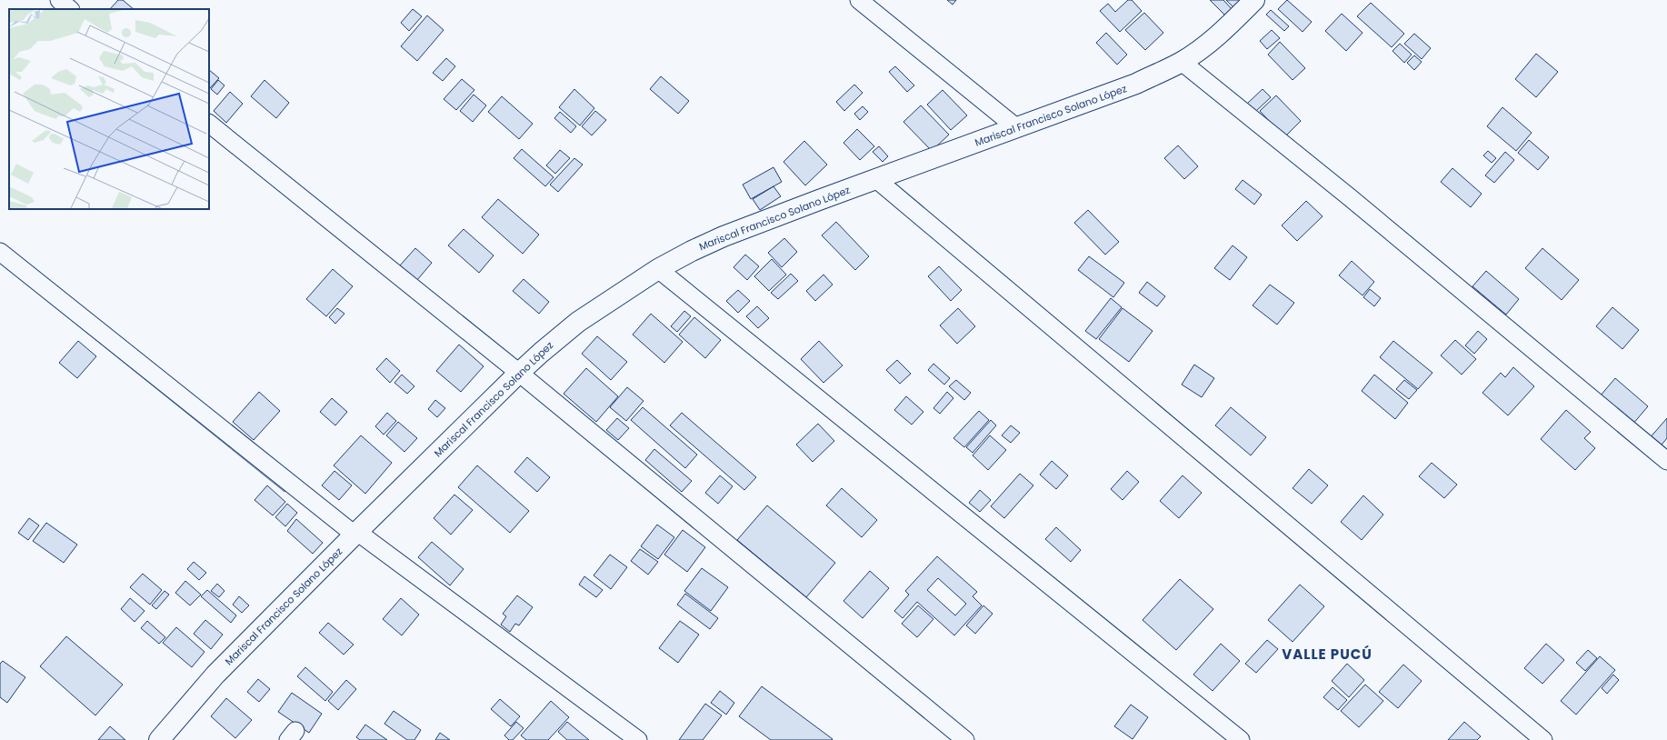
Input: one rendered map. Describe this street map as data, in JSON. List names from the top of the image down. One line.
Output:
{"streets":{"main road":["Mariscal Francisco Solano López"]},"districts":["VALLE PUCÚ"]}
